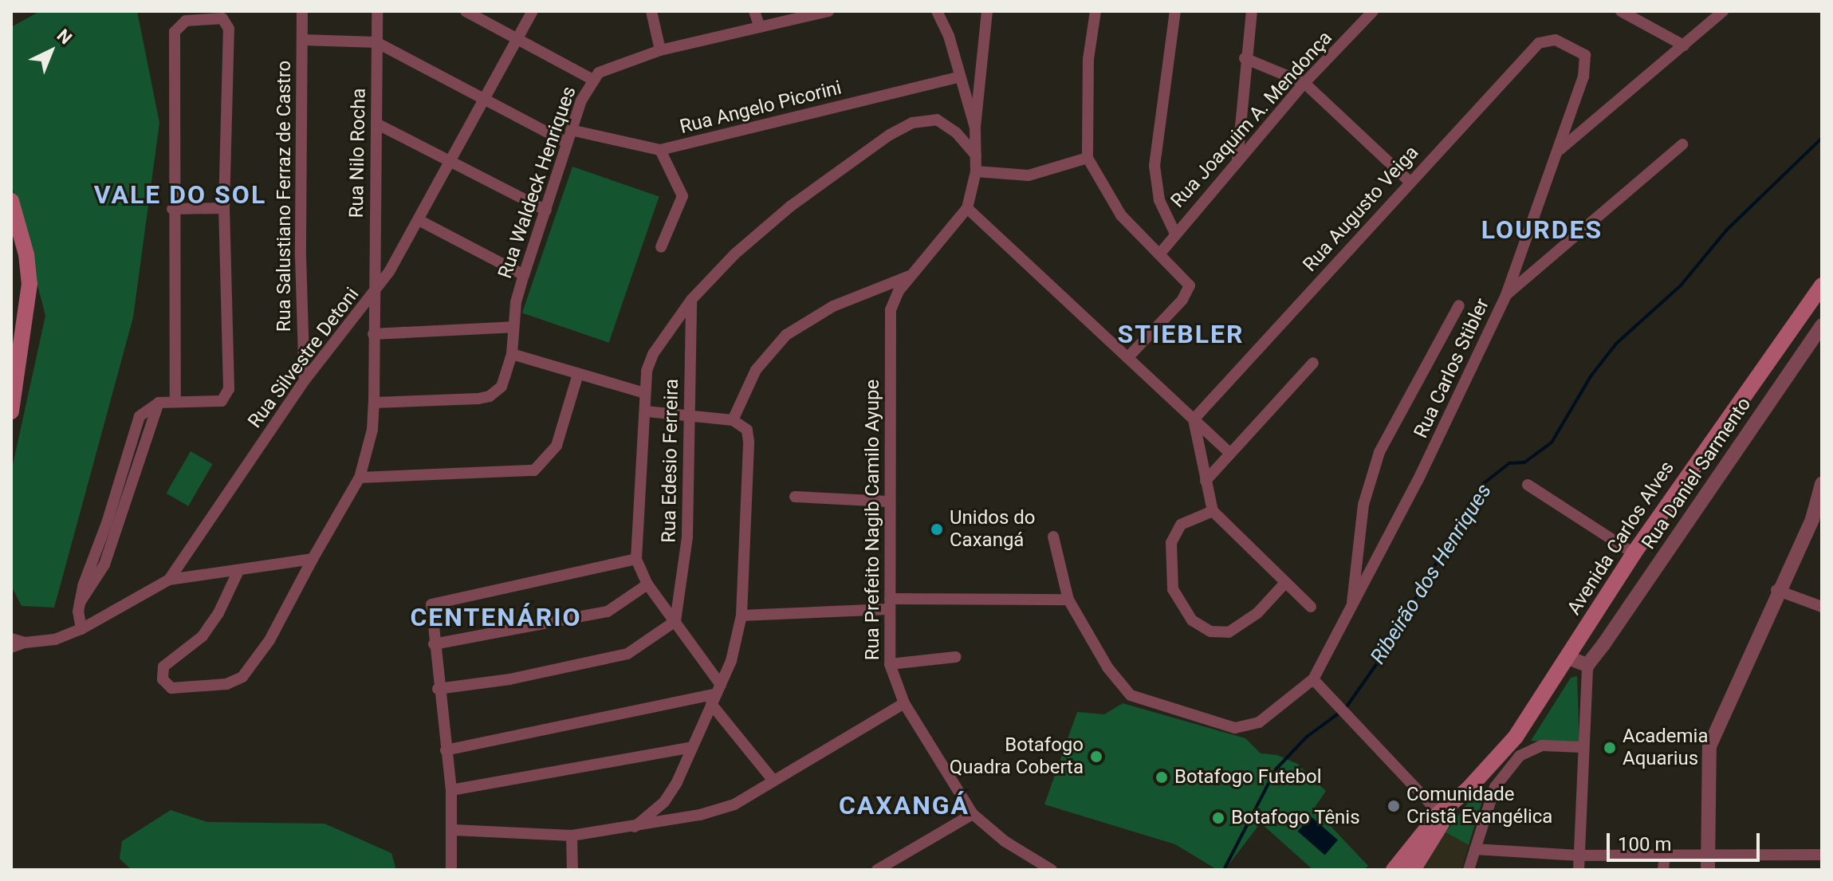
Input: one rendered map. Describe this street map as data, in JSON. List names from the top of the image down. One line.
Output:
{"streets":{"main road":["Avenida Carlos Alves"],"street":["Rua Angelo Picorini","Rua Joaquim A. Mendonça","Rua Nilo Rocha","Rua Waldeck Henriques","Rua Salustiano Ferraz de Castro","Rua Augusto Veiga","Rua Silvestre Detoni","Rua Carlos Stibler","Rua Edesio Ferreira","Rua Daniel Sarmento","Rua Prefeito Nagib Camilo Ayupe"]},"crossings":[["Rua Angelo Picorini","Rua Waldeck Henriques"],["Rua Nilo Rocha","Rua Waldeck Henriques"],["Rua Nilo Rocha","Rua Silvestre Detoni"],["Rua Salustiano Ferraz de Castro","Rua Silvestre Detoni"]],"districts":["VALE DO SOL","LOURDES","STIEBLER","CENTENÁRIO","CAXANGÁ"],"water":["Ribeirão dos Henriques"],"places":["Unidos do Caxangá","Academia Aquarius","Botafogo Quadra Coberta","Botafogo Futebol","Comunidade Cristã Evangélica","Botafogo Tênis"],"scale_bar":"100 m","north":"top right"}
